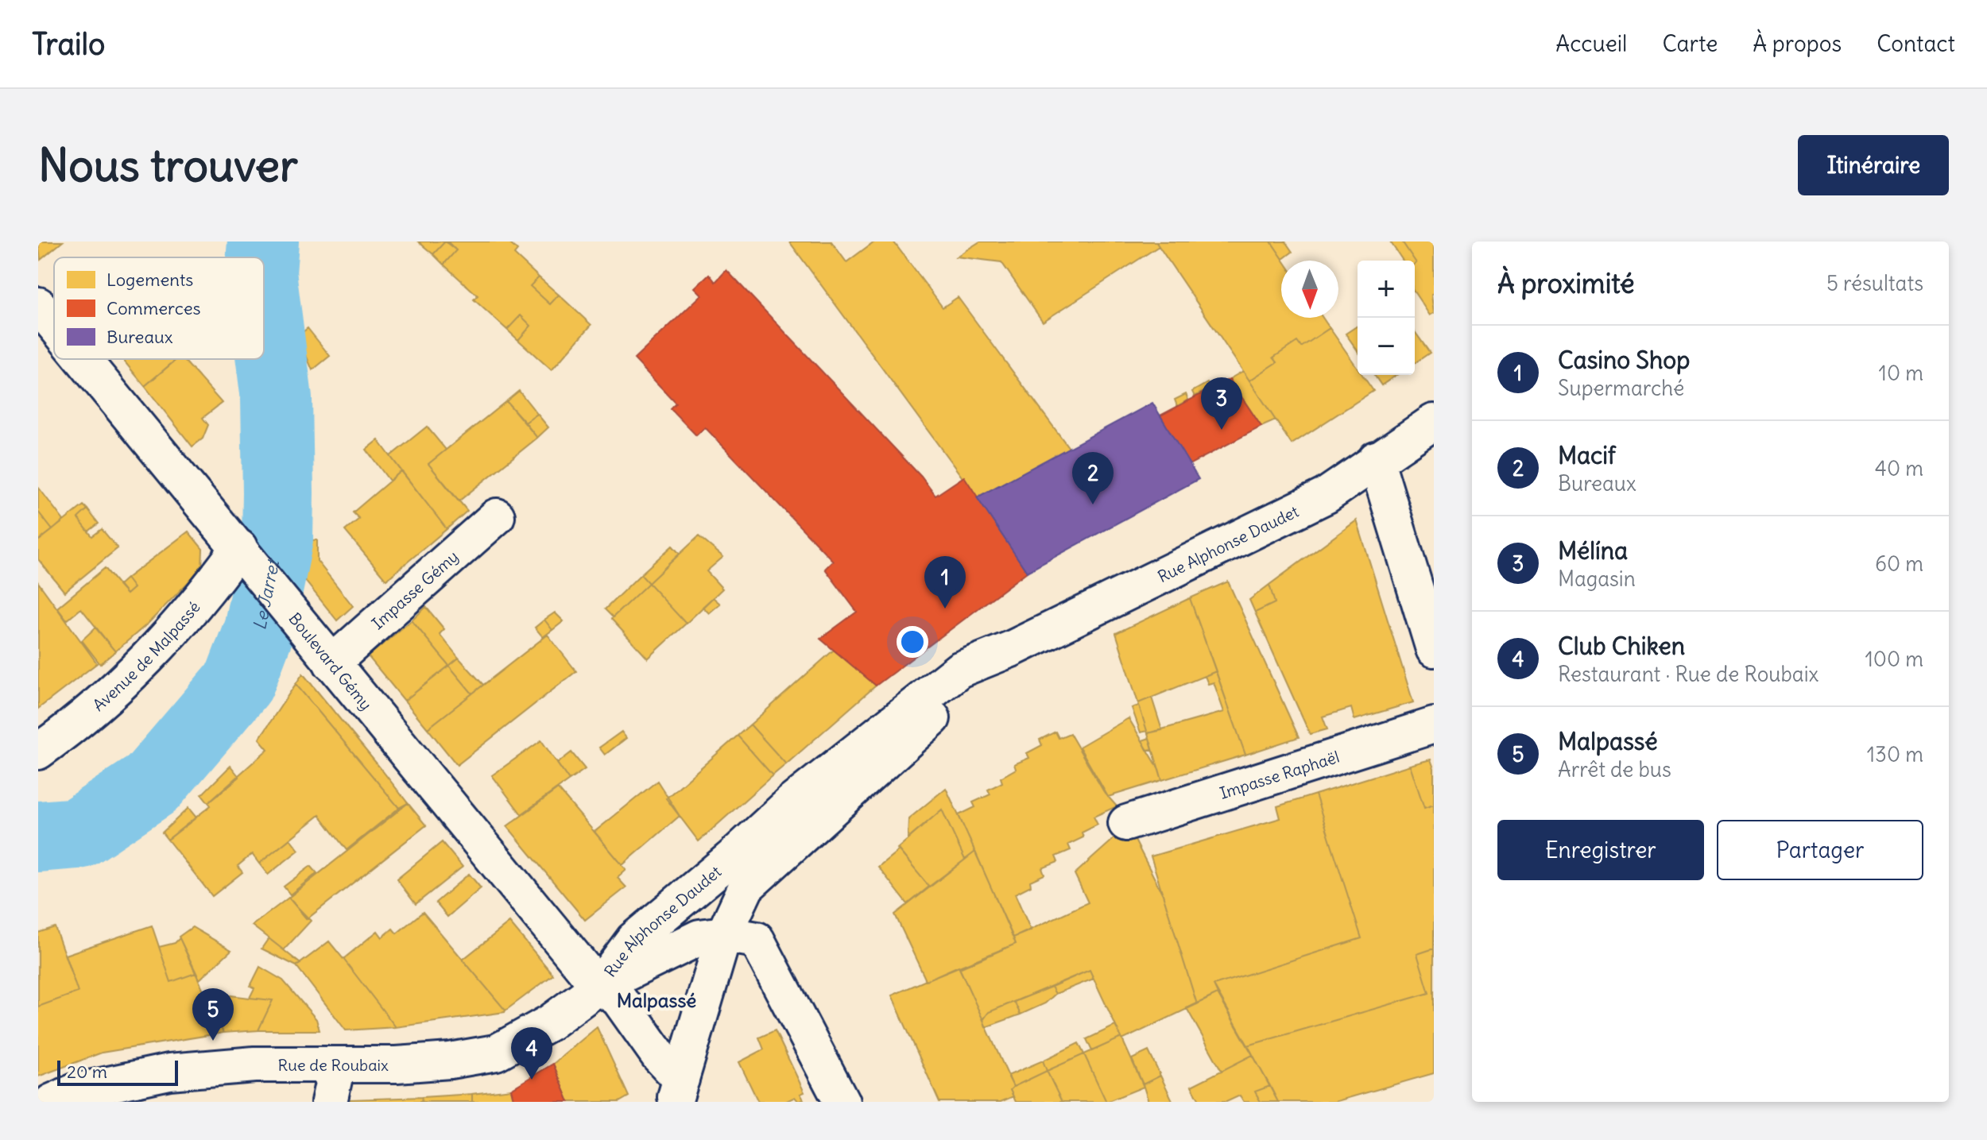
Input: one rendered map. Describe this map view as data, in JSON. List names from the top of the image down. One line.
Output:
{"streets":{"street":["Rue Alphonse Daudet","Impasse Gémy","Avenue de Malpassé","Boulevard Gémy","Impasse Raphaël","Rue de Roubaix"]},"crossings":[["Rue Alphonse Daudet","Boulevard Gémy"],["Rue Alphonse Daudet","Rue de Roubaix"],["Impasse Gémy","Boulevard Gémy"],["Avenue de Malpassé","Boulevard Gémy"],["Boulevard Gémy","Rue de Roubaix"]],"districts":["Malpassé"],"water":["Le Jarret"],"legend":["Logements","Commerces","Bureaux"],"scale_bar":"20 m","north":"bottom","page":{"header":"Trailo","nav":["Accueil","Carte","À propos","Contact"],"buttons":["Itinéraire",["Enregistrer","Partager"]],"title":"Nous trouver","heading":["À proximité","5 résultats"],"map_buttons":["+","−"],"list":[{"mark":"1","name":"Casino Shop","note":"Supermarché","value":"10 m"},{"mark":"2","name":"Macif","note":"Bureaux","value":"40 m"},{"mark":"3","name":"Mélína","note":"Magasin","value":"60 m"},{"mark":"4","name":"Club Chiken","note":"Restaurant · Rue de Roubaix","value":"100 m"},{"mark":"5","name":"Malpassé","note":"Arrêt de bus","value":"130 m"}],"pins":["3","2","1","5","4"],"scale":"20 m"}}
